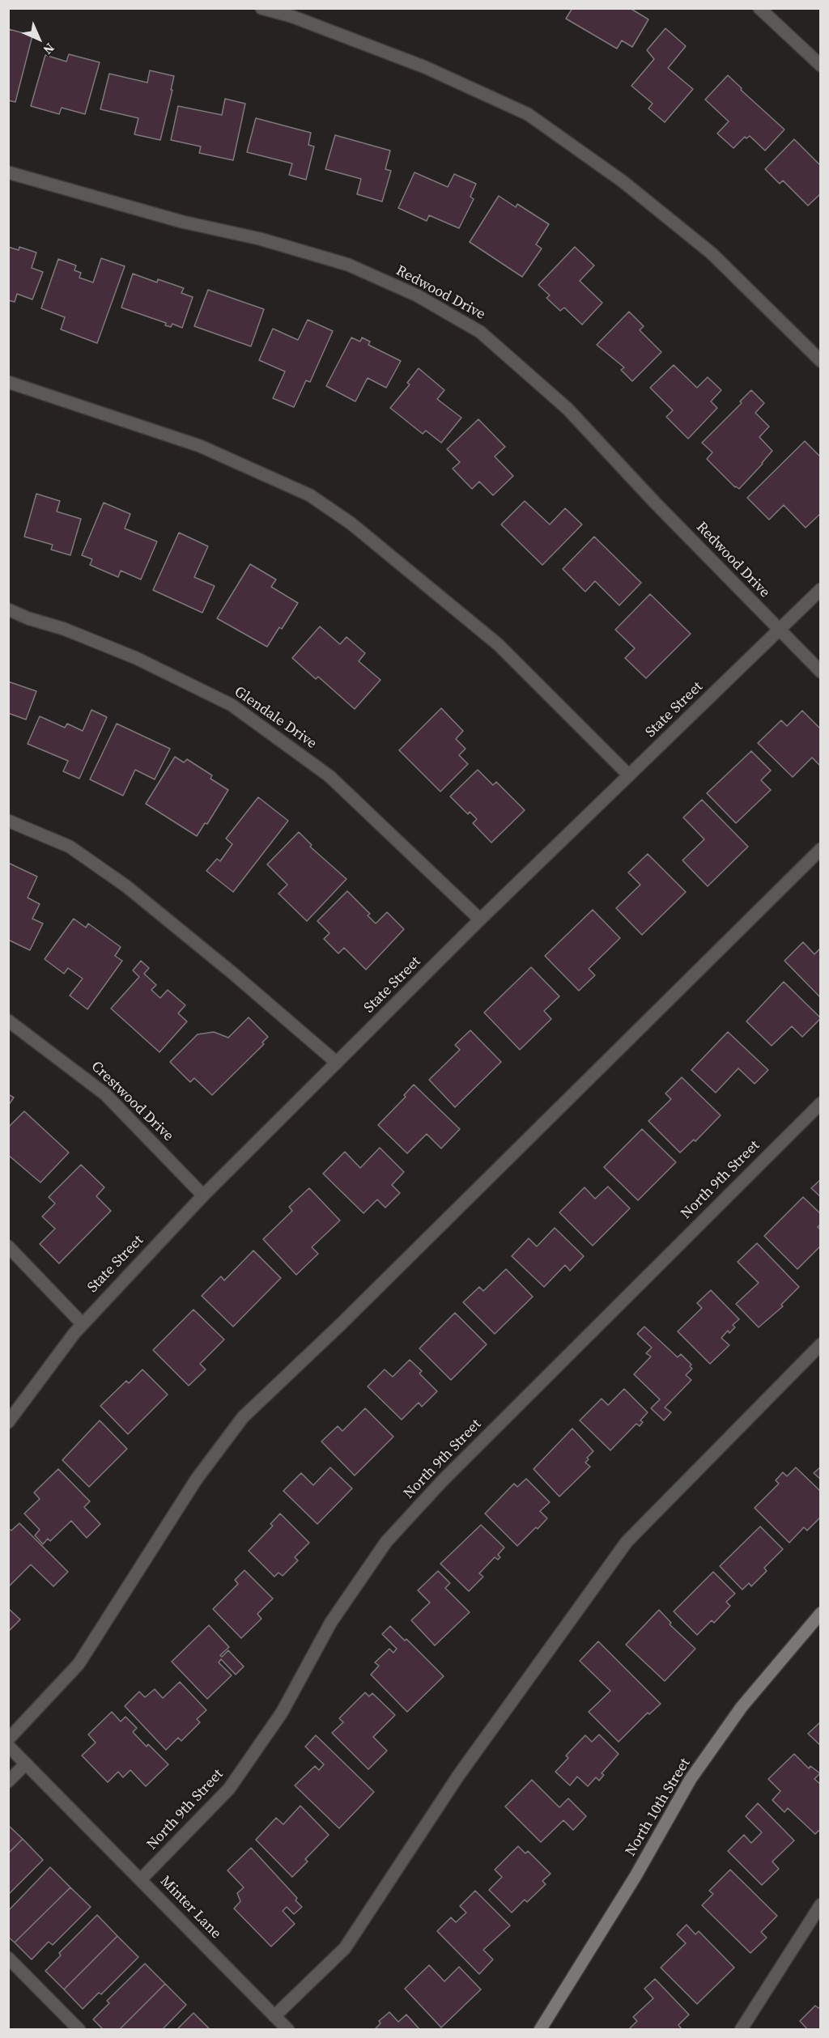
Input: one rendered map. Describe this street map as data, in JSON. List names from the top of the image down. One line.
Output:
{"streets":{"main road":["North 10th Street"],"street":["Redwood Drive","State Street","Glendale Drive","Crestwood Drive","North 9th Street","Minter Lane"]},"crossings":[["Redwood Drive","State Street"],["State Street","Glendale Drive"],["State Street","Crestwood Drive"],["North 9th Street","Minter Lane"]],"north":"bottom right"}
